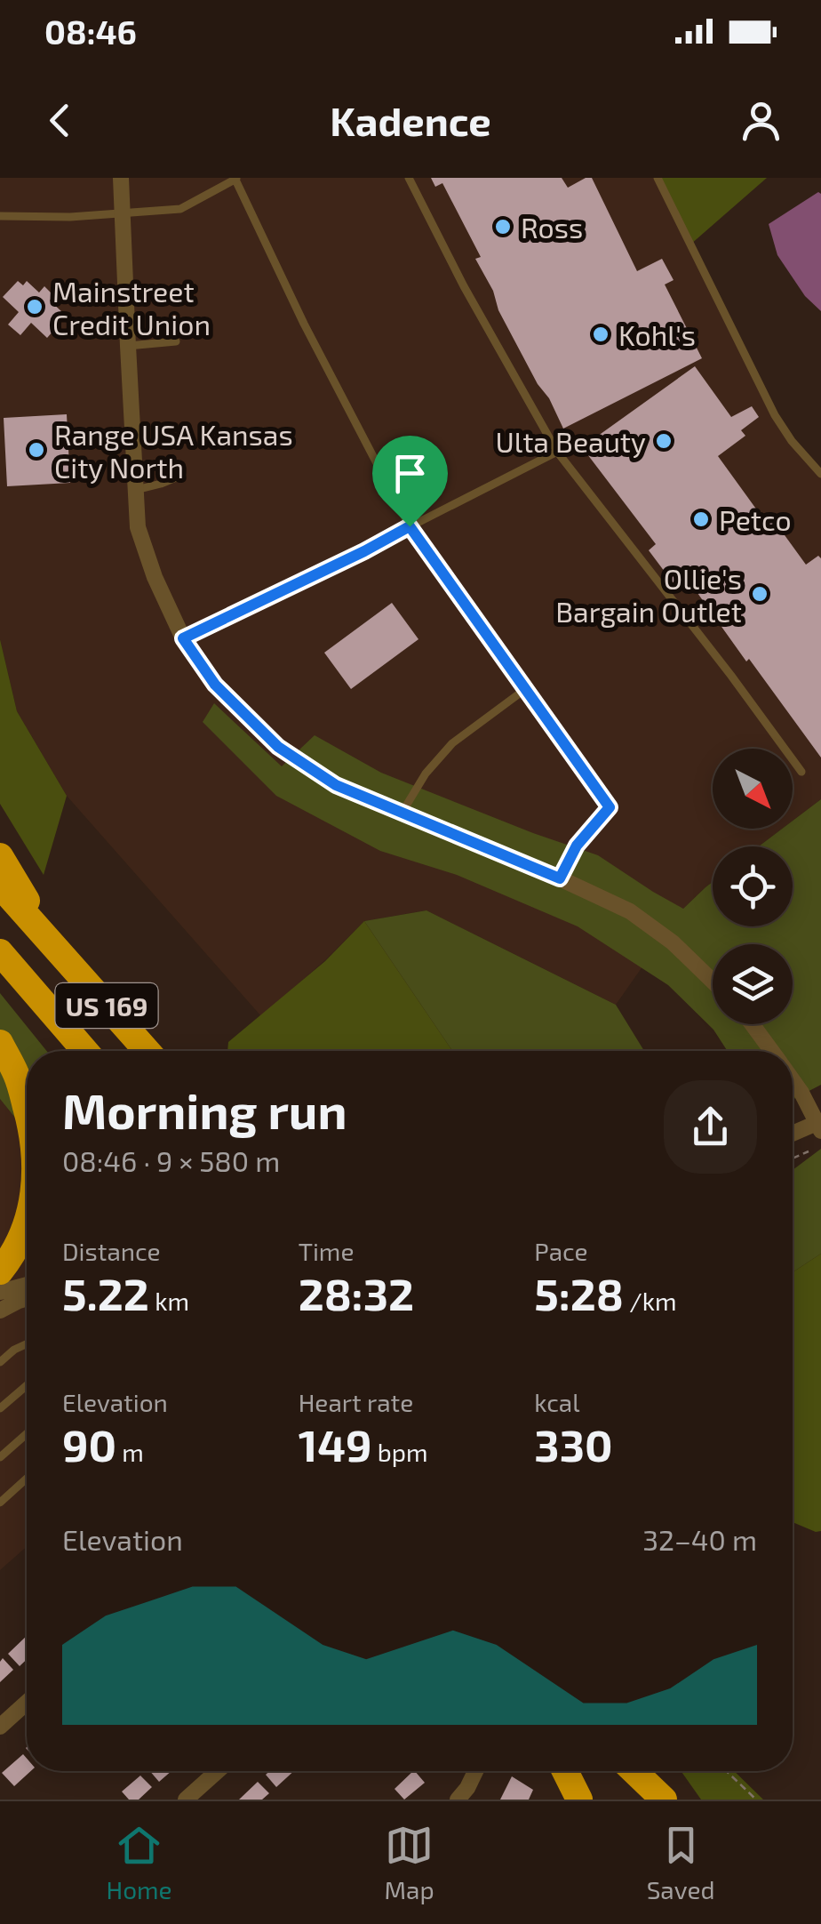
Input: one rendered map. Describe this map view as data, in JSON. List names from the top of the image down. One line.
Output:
{"streets":{"highway":["US 169"]},"places":["Ross","Mainstreet Credit Union","Kohl's","Ulta Beauty","Range USA Kansas City North","Petco","Ollie's Bargain Outlet"],"north":"bottom right","page":{"status":"08:46","header":"Kadence","heading":["Morning run","08:46 · 9 × 580 m"],"stats":[["Distance","5.22 km"],["Time","28:32"],["Pace","5:28 /km"],["Elevation","90 m"],["Heart rate","149 bpm"],["kcal","330"]],"chart":["Elevation","32–40 m"],"tabs":["Home","Map","Saved"]}}
